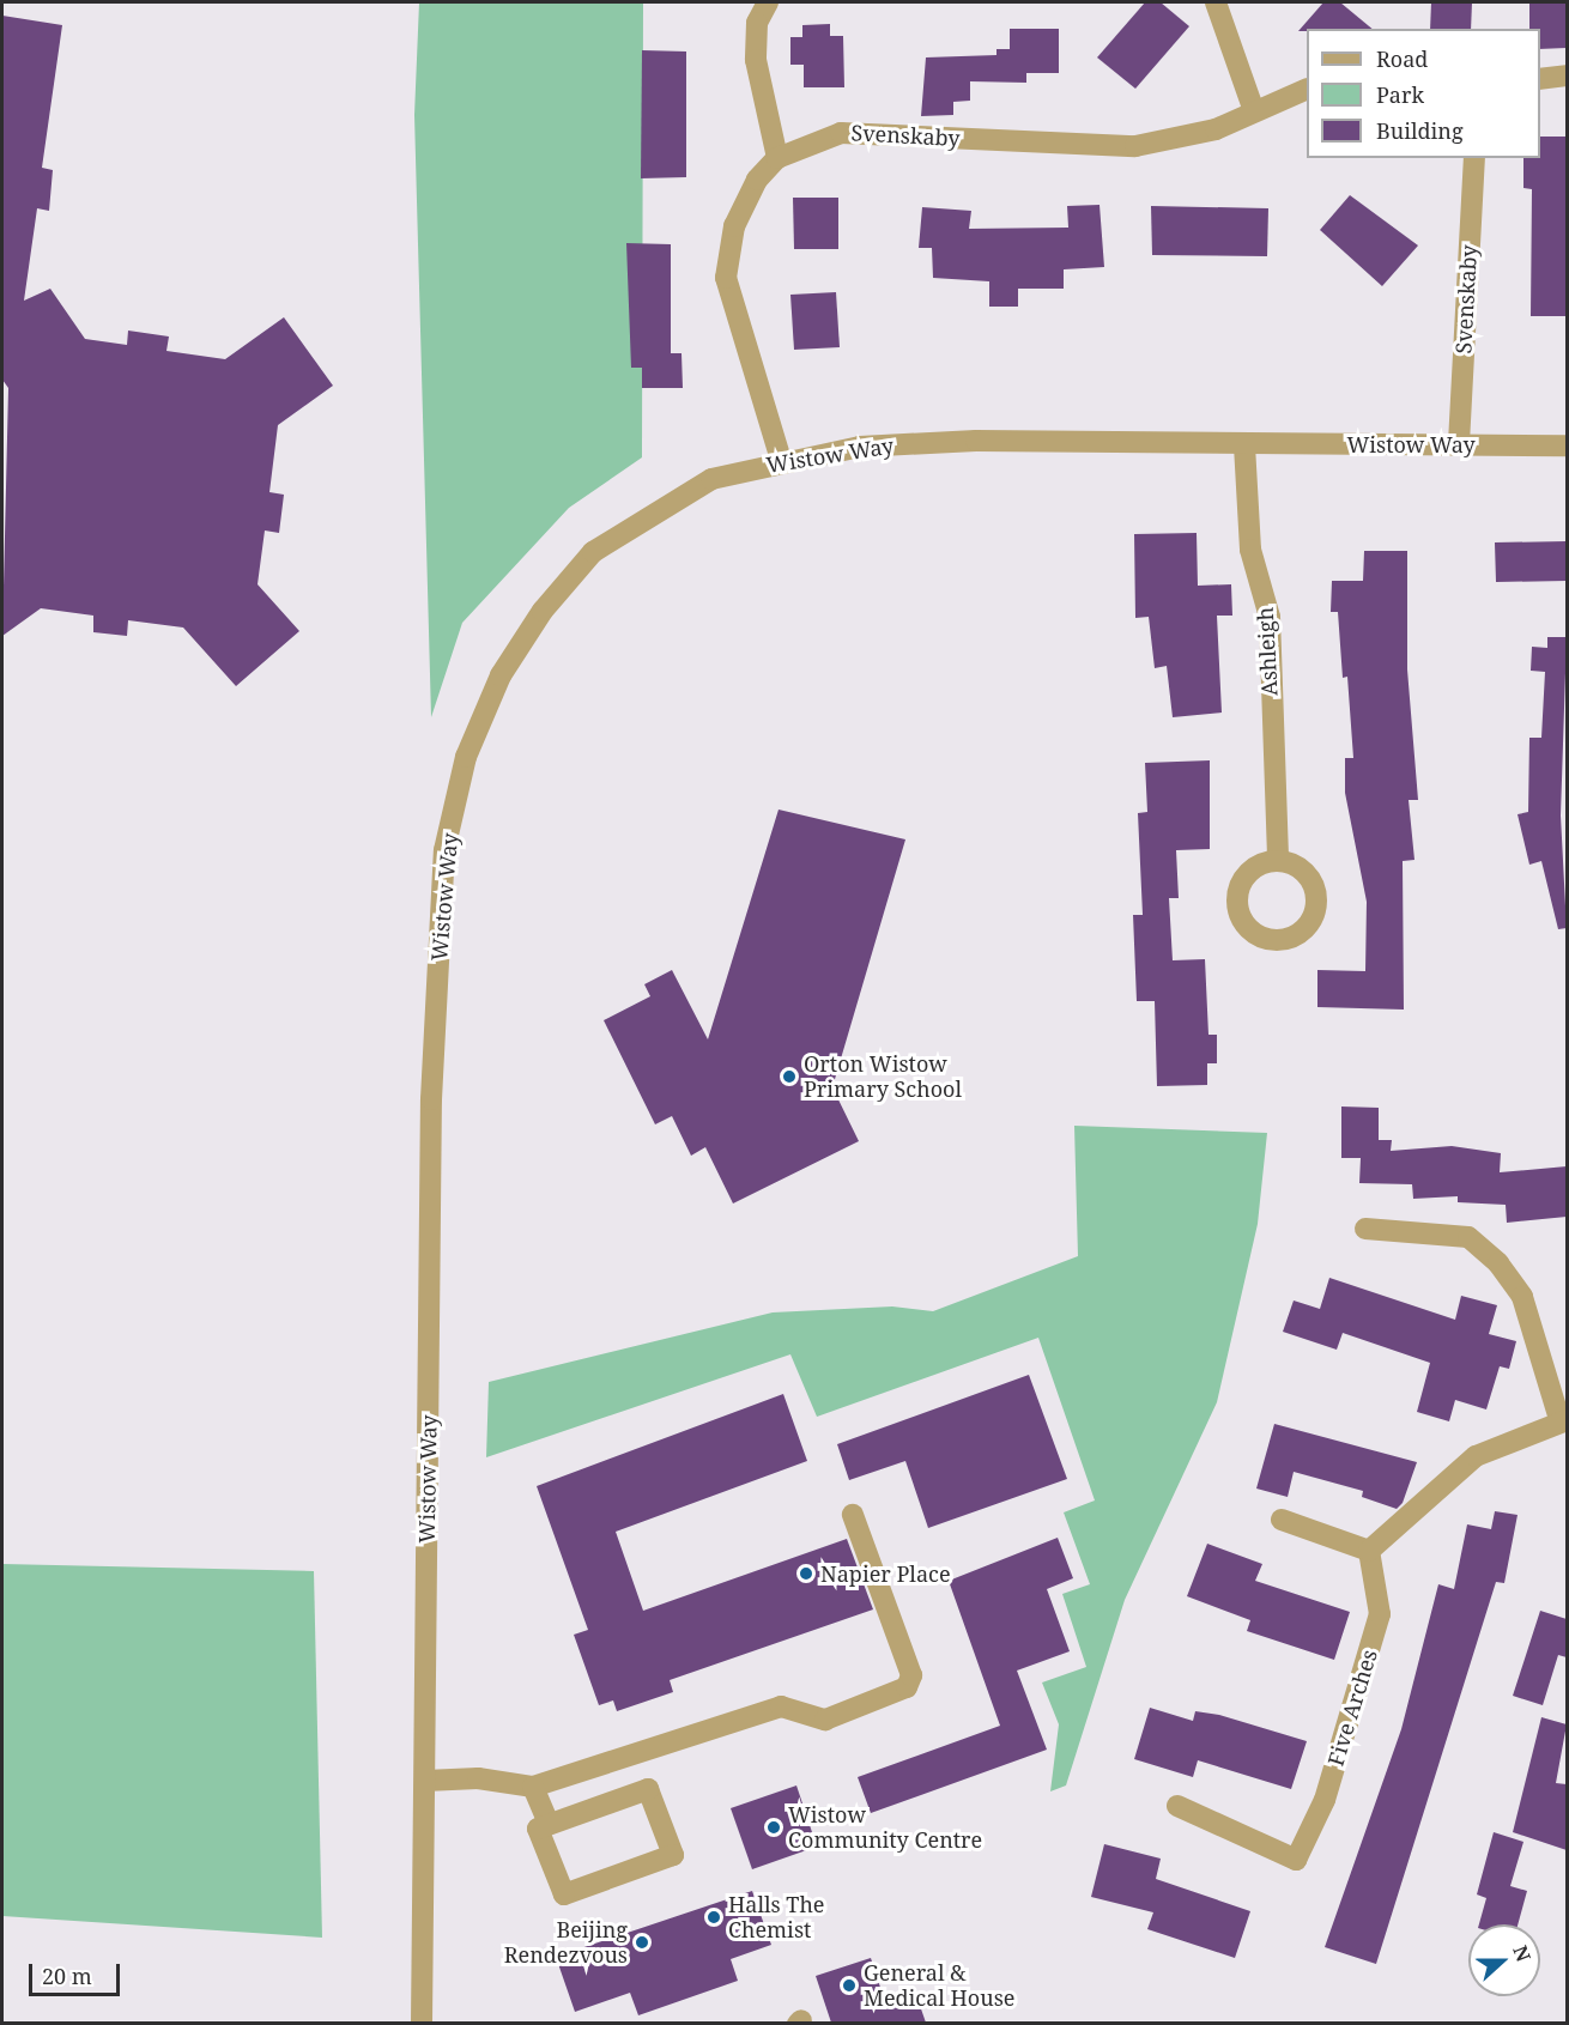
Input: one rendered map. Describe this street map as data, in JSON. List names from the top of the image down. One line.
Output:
{"streets":{"street":["Svenskaby","Wistow Way","Ashleigh","Five Arches"]},"crossings":[["Svenskaby","Wistow Way"],["Wistow Way","Ashleigh"]],"places":["Orton Wistow Primary School","Napier Place","Wistow Community Centre","Halls The Chemist","Beijing Rendezvous","General & Medical House"],"legend":["Road","Park","Building"],"scale_bar":"20 m","north":"right"}
